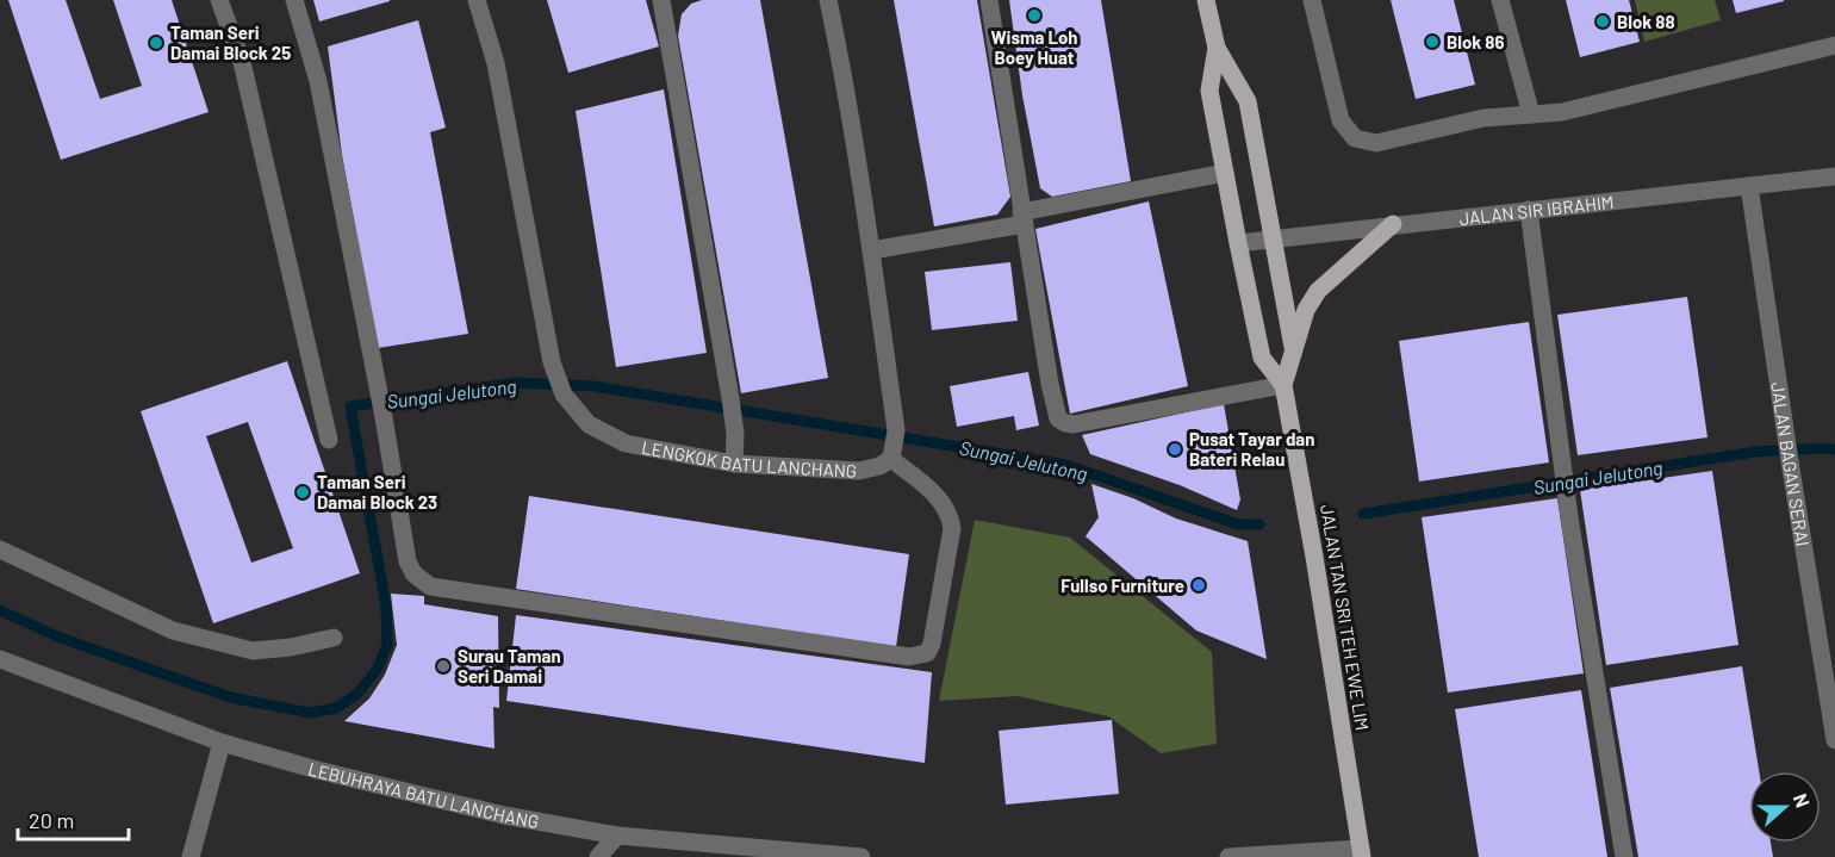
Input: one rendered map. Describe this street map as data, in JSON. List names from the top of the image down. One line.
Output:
{"streets":{"main road":["JALAN TAN SRI TEH EWE LIM"],"street":["JALAN SIR IBRAHIM","LENGKOK BATU LANCHANG","JALAN BAGAN SERAI","LEBUHRAYA BATU LANCHANG"]},"crossings":[["JALAN SIR IBRAHIM","JALAN BAGAN SERAI"],["JALAN SIR IBRAHIM","JALAN TAN SRI TEH EWE LIM"]],"water":["Sungai Jelutong"],"places":["Wisma Loh Boey Huat","Blok 88","Blok 86","Taman Seri Damai Block 25","Pusat Tayar dan Bateri Relau","Taman Seri Damai Block 23","Fullso Furniture","Surau Taman Seri Damai"],"scale_bar":"20 m","north":"right"}
